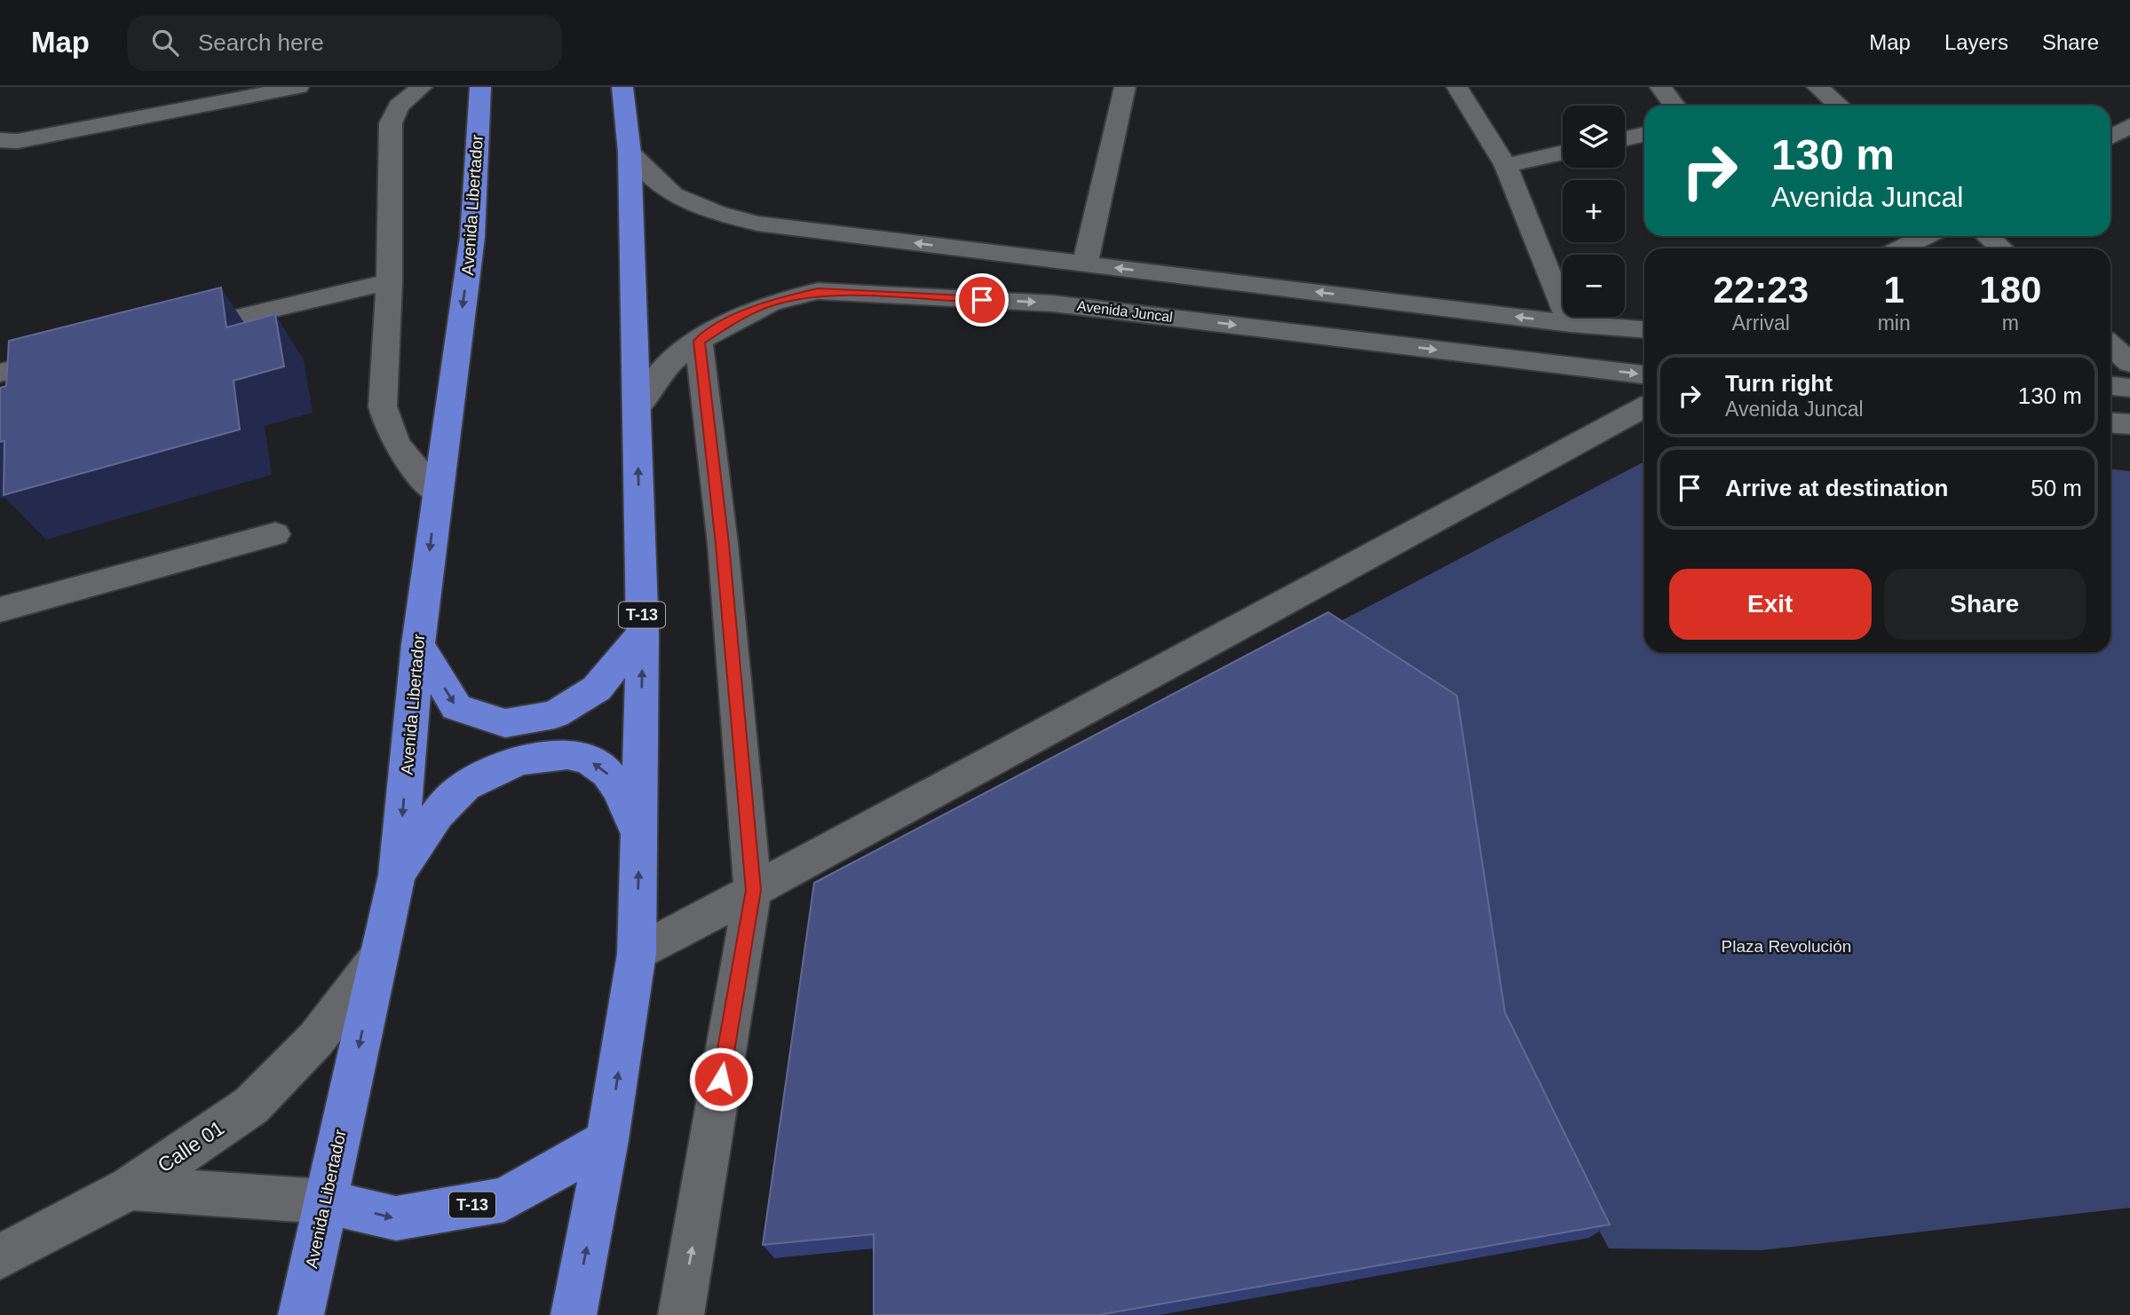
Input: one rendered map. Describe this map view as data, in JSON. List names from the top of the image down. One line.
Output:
{"streets":{"highway":["Avenida Libertador","T-13"],"street":["Avenida Juncal","Calle 01"]},"crossings":[["Avenida Libertador","T-13"],["Avenida Libertador","Calle 01"],["Avenida Juncal","T-13"],["T-13","Calle 01"]],"parks":["Plaza Revolución"],"page":{"header":"Map","search":"Search here","nav":["Map","Layers","Share"],"map_buttons":["+","−"],"turn":["130 m","Avenida Juncal"],"eta":["22:23","Arrival","1","min","180","m"],"list":[{"name":"Turn right","note":"Avenida Juncal","value":"130 m"},{"name":"Arrive at destination","value":"50 m"}],"buttons":["Exit","Share"]}}
